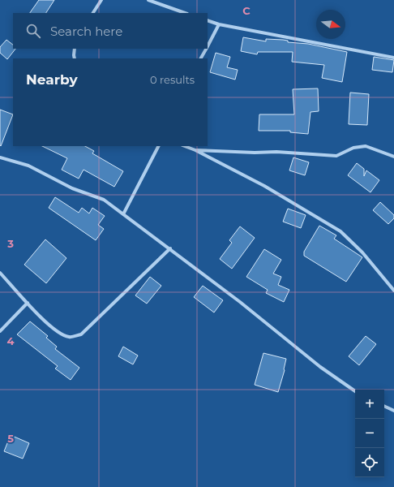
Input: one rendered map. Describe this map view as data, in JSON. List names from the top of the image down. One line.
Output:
{"north":"right","page":{"search":"Search here","heading":["Nearby","0 results"],"map_buttons":["+","−"]},"grid":{"columns":["C"],"rows":["3","4","5"]}}
